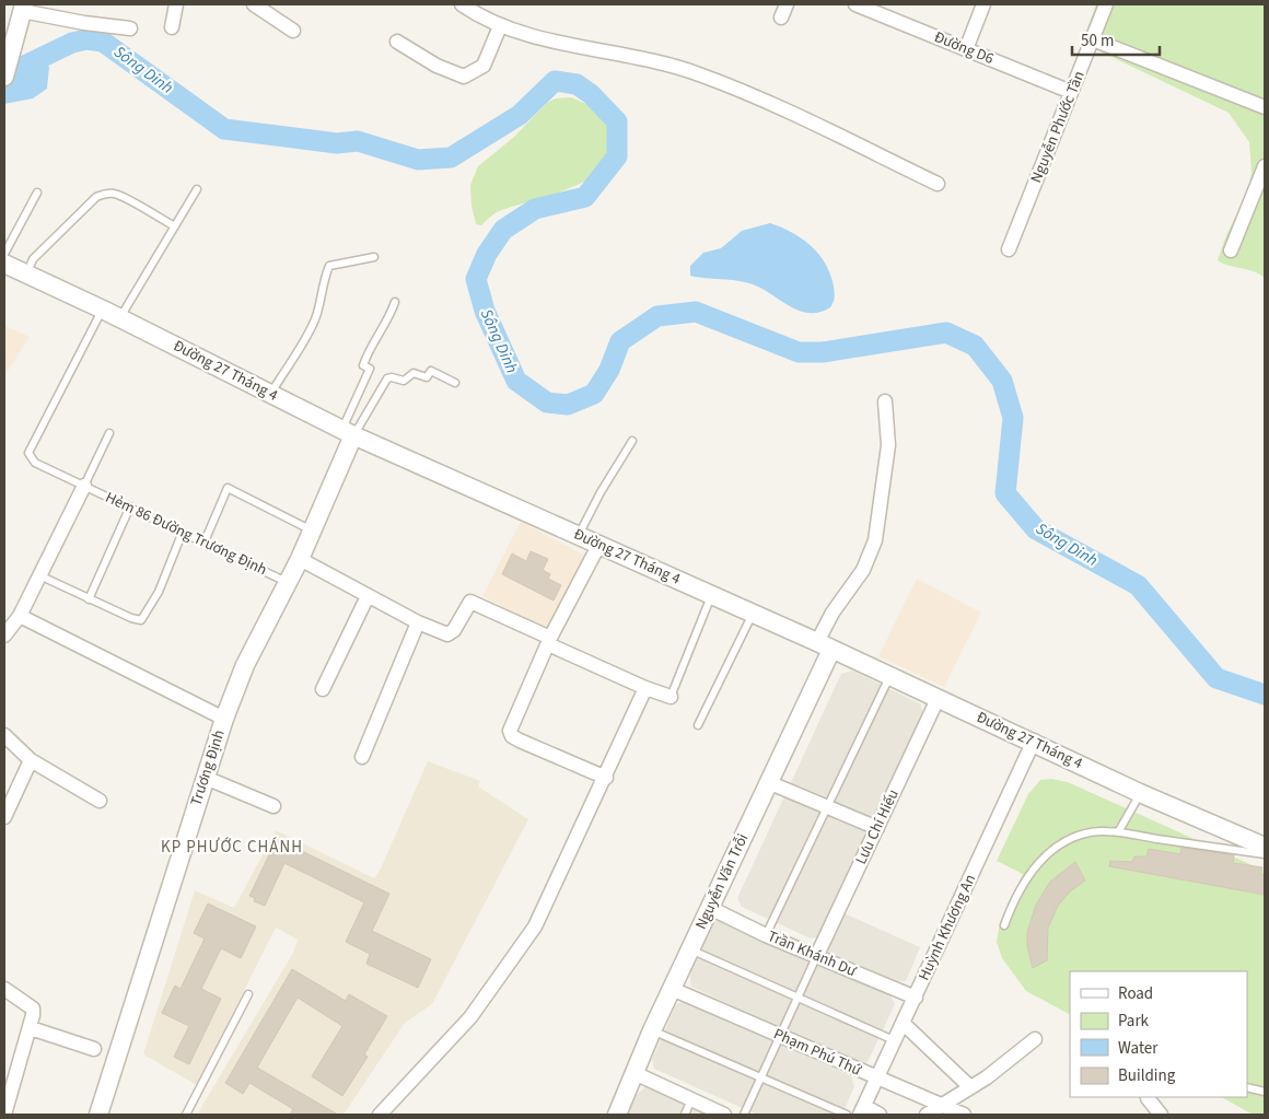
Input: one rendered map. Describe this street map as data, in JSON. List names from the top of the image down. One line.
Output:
{"streets":{"street":["Đường D6","Nguyễn Phước Tần","Đường 27 Tháng 4","Trương Định","Lưu Chí Hiếu","Nguyễn Văn Trỗi","Huỳnh Khương An","Trần Khánh Dư","Phạm Phú Thứ"],"lane":["Hẻm 86 Đường Trương Định"]},"crossings":[["Đường D6","Nguyễn Phước Tần"],["Đường 27 Tháng 4","Hẻm 86 Đường Trương Định"],["Đường 27 Tháng 4","Trương Định"],["Đường 27 Tháng 4","Lưu Chí Hiếu"],["Đường 27 Tháng 4","Nguyễn Văn Trỗi"],["Đường 27 Tháng 4","Huỳnh Khương An"],["Hẻm 86 Đường Trương Định","Trương Định"],["Lưu Chí Hiếu","Trần Khánh Dư"],["Nguyễn Văn Trỗi","Trần Khánh Dư"],["Nguyễn Văn Trỗi","Phạm Phú Thứ"],["Huỳnh Khương An","Trần Khánh Dư"],["Huỳnh Khương An","Phạm Phú Thứ"]],"districts":["KP PHƯỚC CHÁNH"],"water":["Sông Dinh"],"legend":["Road","Park","Water","Building"],"scale_bar":"50 m"}
